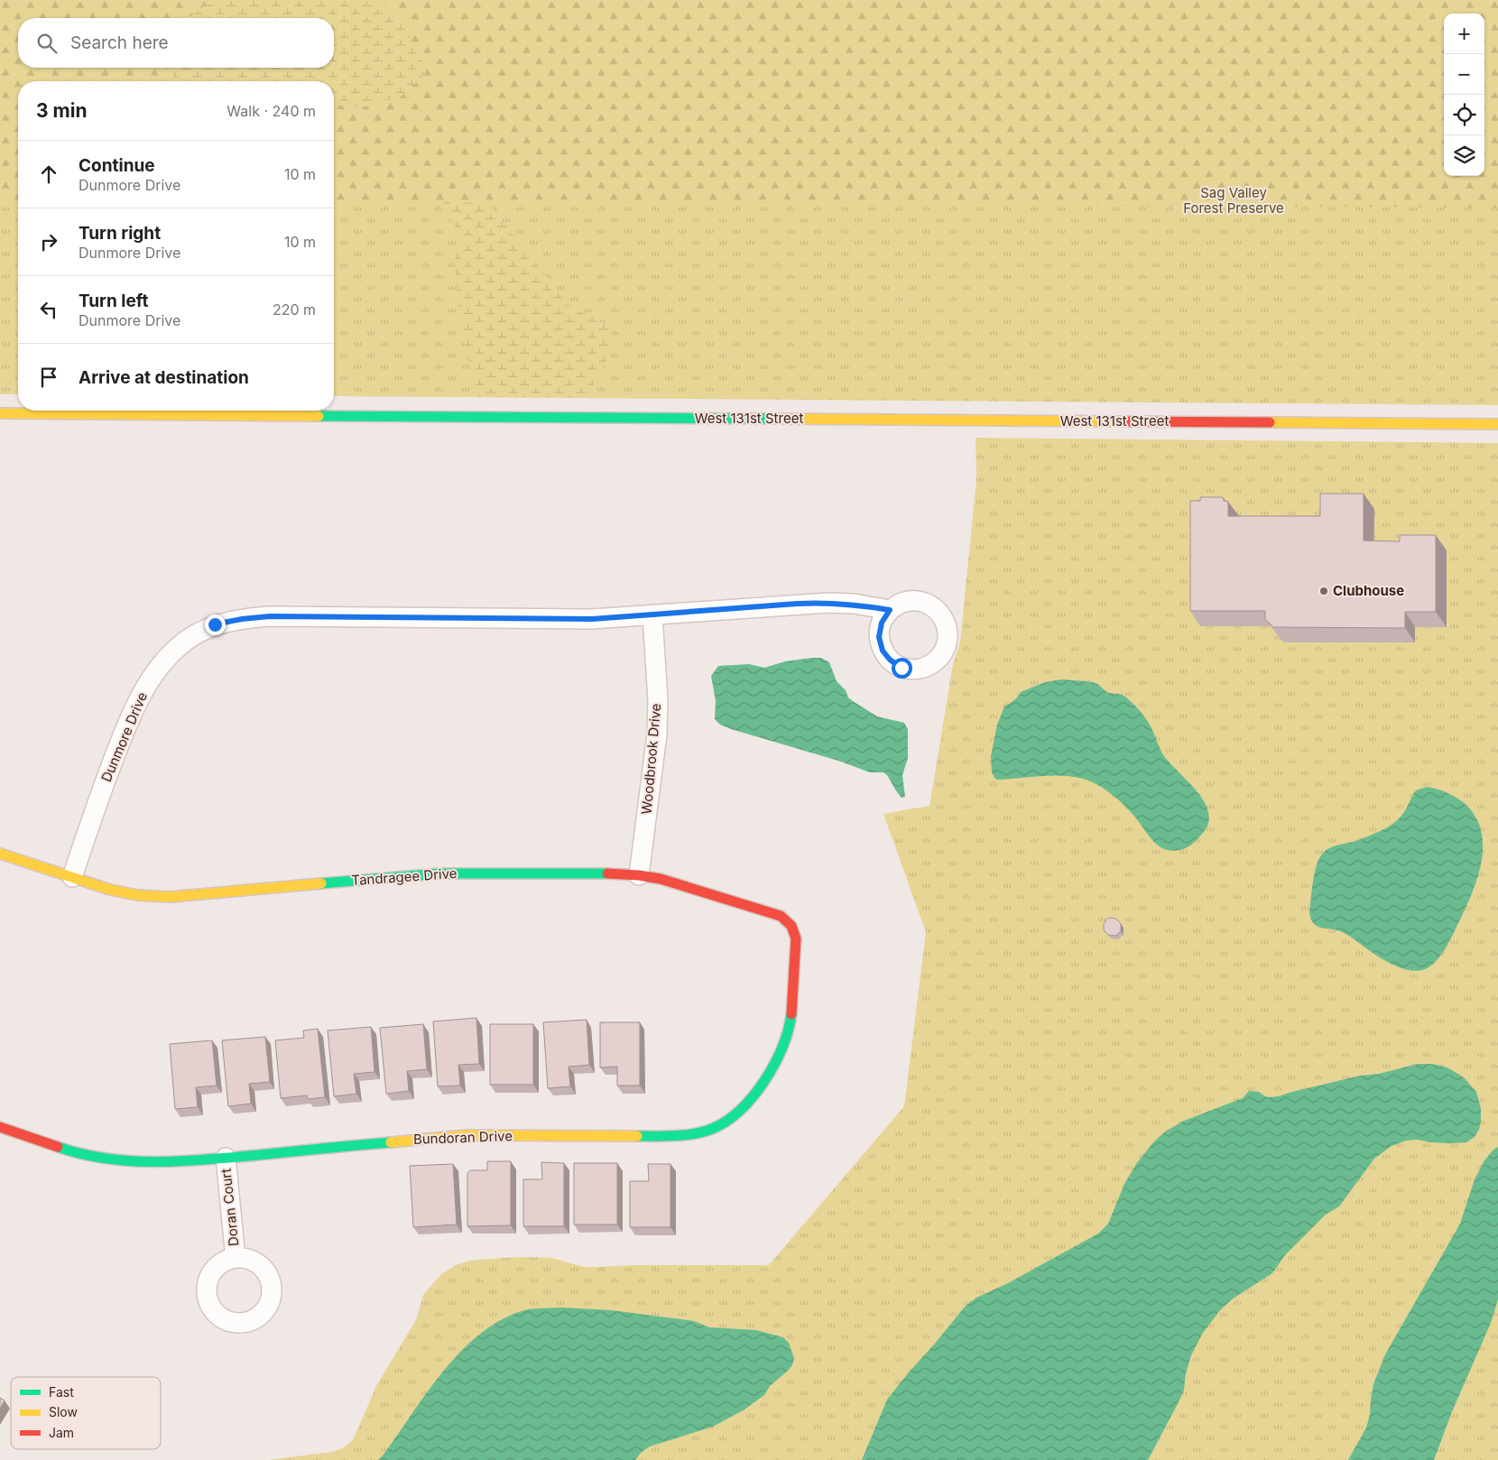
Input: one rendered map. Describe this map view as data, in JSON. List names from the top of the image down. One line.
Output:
{"streets":{"street":["West 131st Street","Dunmore Drive","Woodbrook Drive","Tandragee Drive","Bundoran Drive","Doran Court"]},"crossings":[["Dunmore Drive","Woodbrook Drive"],["Dunmore Drive","Tandragee Drive"],["Woodbrook Drive","Tandragee Drive"],["Tandragee Drive","Bundoran Drive"],["Bundoran Drive","Doran Court"]],"parks":["Sag Valley Forest Preserve"],"places":["Clubhouse"],"legend":["Fast","Slow","Jam"],"page":{"map_buttons":["+","−"],"search":"Search here","heading":["3 min","Walk · 240 m"],"list":[["Continue","Dunmore Drive","10 m"],["Turn right","Dunmore Drive","10 m"],["Turn left","Dunmore Drive","220 m"],"Arrive at destination"]}}
